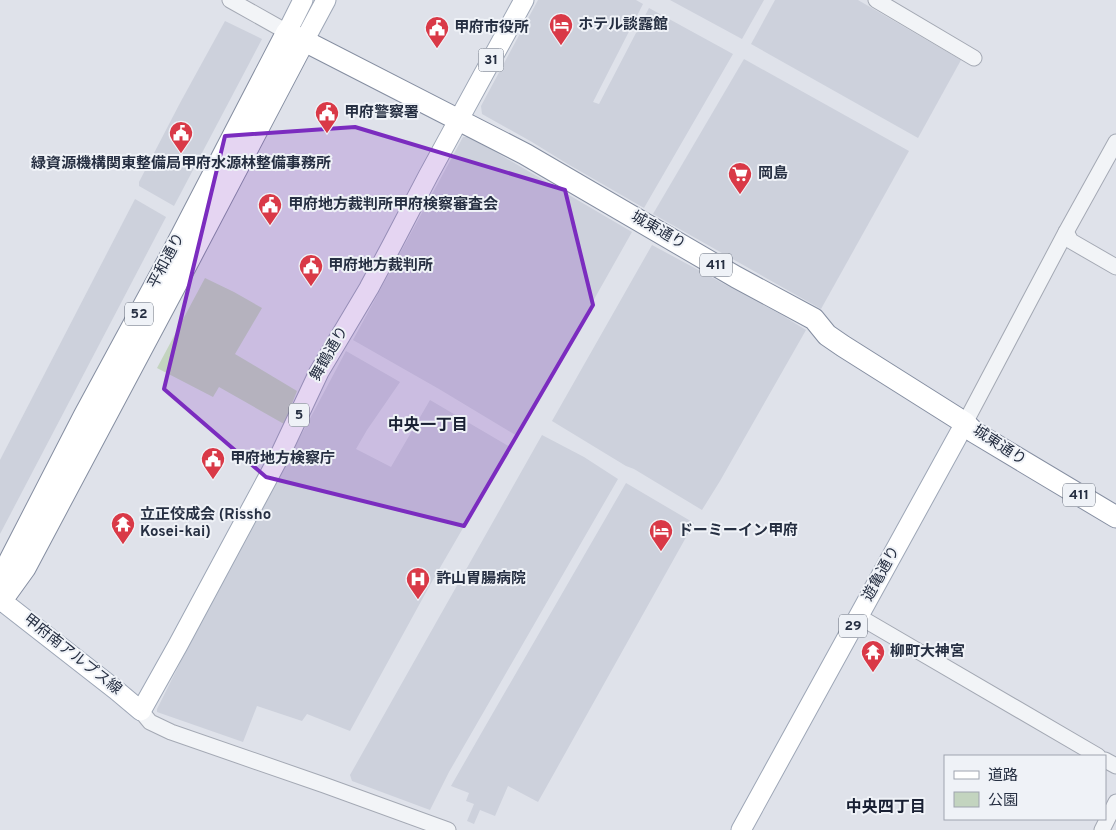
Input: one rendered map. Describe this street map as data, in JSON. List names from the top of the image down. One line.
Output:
{"streets":{"highway":["城東通り","平和通り","411","52"],"main road":["31","舞鶴通り","5","遊亀通り","29","甲府南アルプス線"]},"crossings":[["城東通り","平和通り"],["城東通り","舞鶴通り"],["城東通り","遊亀通り"],["平和通り","甲府南アルプス線"],["舞鶴通り","甲府南アルプス線"]],"districts":["中央一丁目","中央四丁目"],"places":{"hotel":["ホテル談露館","ドーミーイン甲府"],"public building":["甲府市役所","甲府警察署","緑資源機構関東整備局甲府水源林整備事務所","甲府地方裁判所甲府検察審査会","甲府地方裁判所","甲府地方検察庁"],"supermarket":["岡島"],"temple":["立正佼成会 (Rissho Kosei-kai)","柳町大神宮"],"hospital":["許山胃腸病院"]},"legend":["道路","公園"]}
